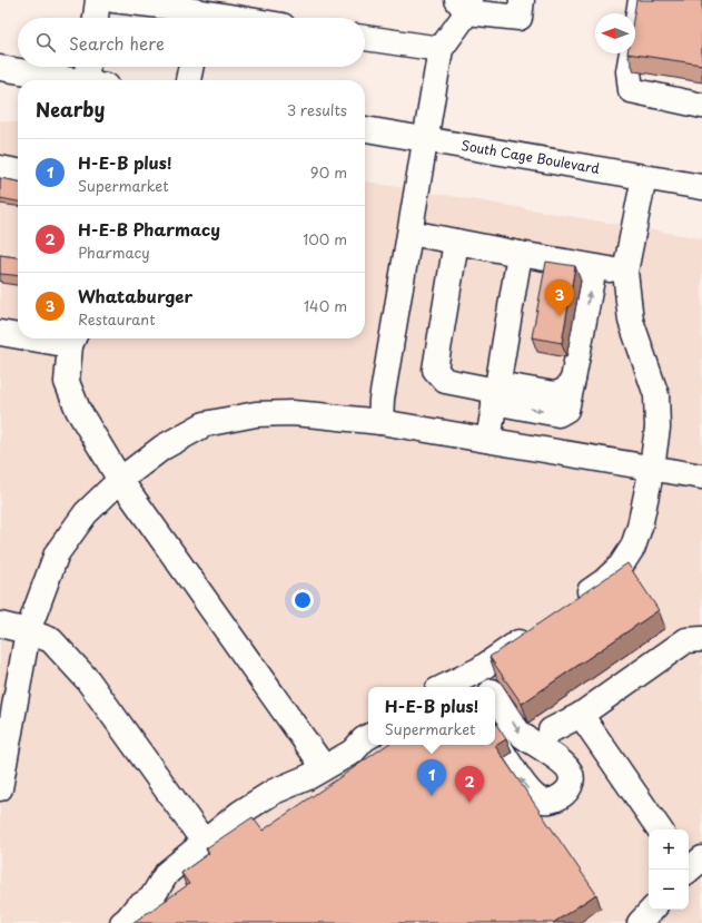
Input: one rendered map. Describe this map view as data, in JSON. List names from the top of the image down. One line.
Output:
{"streets":{"main road":["South Cage Boulevard"]},"north":"left","page":{"search":"Search here","heading":["Nearby","3 results"],"list":[{"mark":"1","name":"H-E-B plus!","note":"Supermarket","value":"90 m"},{"mark":"2","name":"H-E-B Pharmacy","note":"Pharmacy","value":"100 m"},{"mark":"3","name":"Whataburger","note":"Restaurant","value":"140 m"}],"pins":["3","1","2"],"popup":["H-E-B plus!","Supermarket"],"map_buttons":["+","−"]}}
